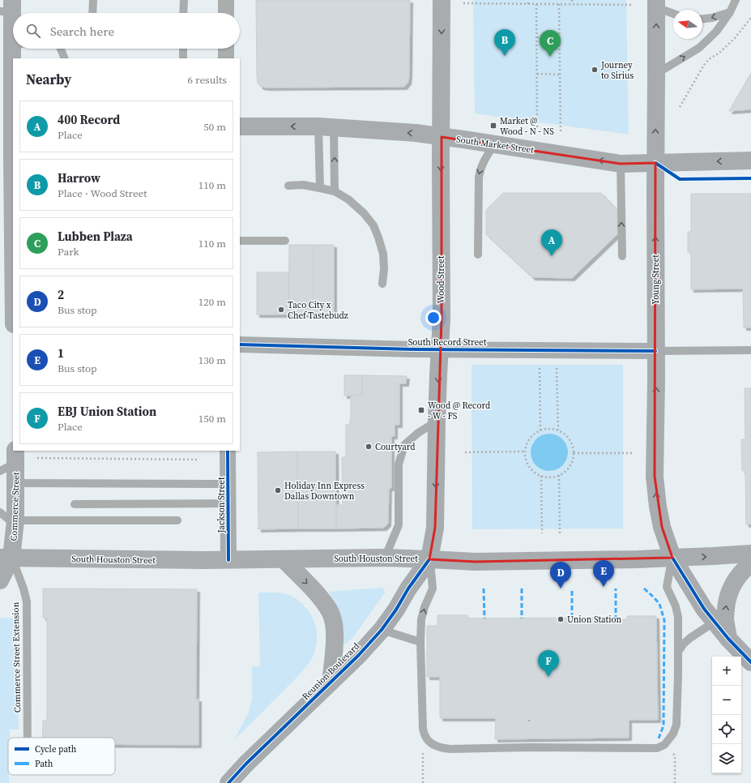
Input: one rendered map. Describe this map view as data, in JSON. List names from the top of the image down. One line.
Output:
{"streets":{"main road":["South Market Street","Wood Street","Young Street","Commerce Street","South Houston Street","Reunion Boulevard"],"street":["South Record Street","Jackson Street"],"lane":["Commerce Street Extension"]},"crossings":[["South Market Street","Wood Street"],["South Market Street","Young Street"],["Wood Street","South Record Street"],["Wood Street","South Houston Street"],["Wood Street","Reunion Boulevard"],["Young Street","South Record Street"],["Young Street","South Houston Street"],["Jackson Street","South Houston Street"],["Commerce Street","South Houston Street"],["Commerce Street","Commerce Street Extension"],["South Houston Street","Commerce Street Extension"],["South Houston Street","Reunion Boulevard"]],"one_way":["South Market Street","Wood Street","Young Street"],"places":{"other":["Journey to Sirius","Taco City x Chef Tastebudz","Courtyard","Holiday Inn Express Dallas Downtown","Union Station"],"transit":["Market @ Wood - N - NS","Wood @ Record - W - FS"]},"legend":["Cycle path","Path"],"north":"left","page":{"search":"Search here","pins":["B","C","A","E","D","F"],"heading":["Nearby","6 results"],"list":[{"mark":"A","name":"400 Record","note":"Place","value":"50 m"},{"mark":"B","name":"Harrow","note":"Place · Wood Street","value":"110 m"},{"mark":"C","name":"Lubben Plaza","note":"Park","value":"110 m"},{"mark":"D","name":"2","note":"Bus stop","value":"120 m"},{"mark":"E","name":"1","note":"Bus stop","value":"130 m"},{"mark":"F","name":"EBJ Union Station","note":"Place","value":"150 m"}],"map_buttons":["+","−"]}}
